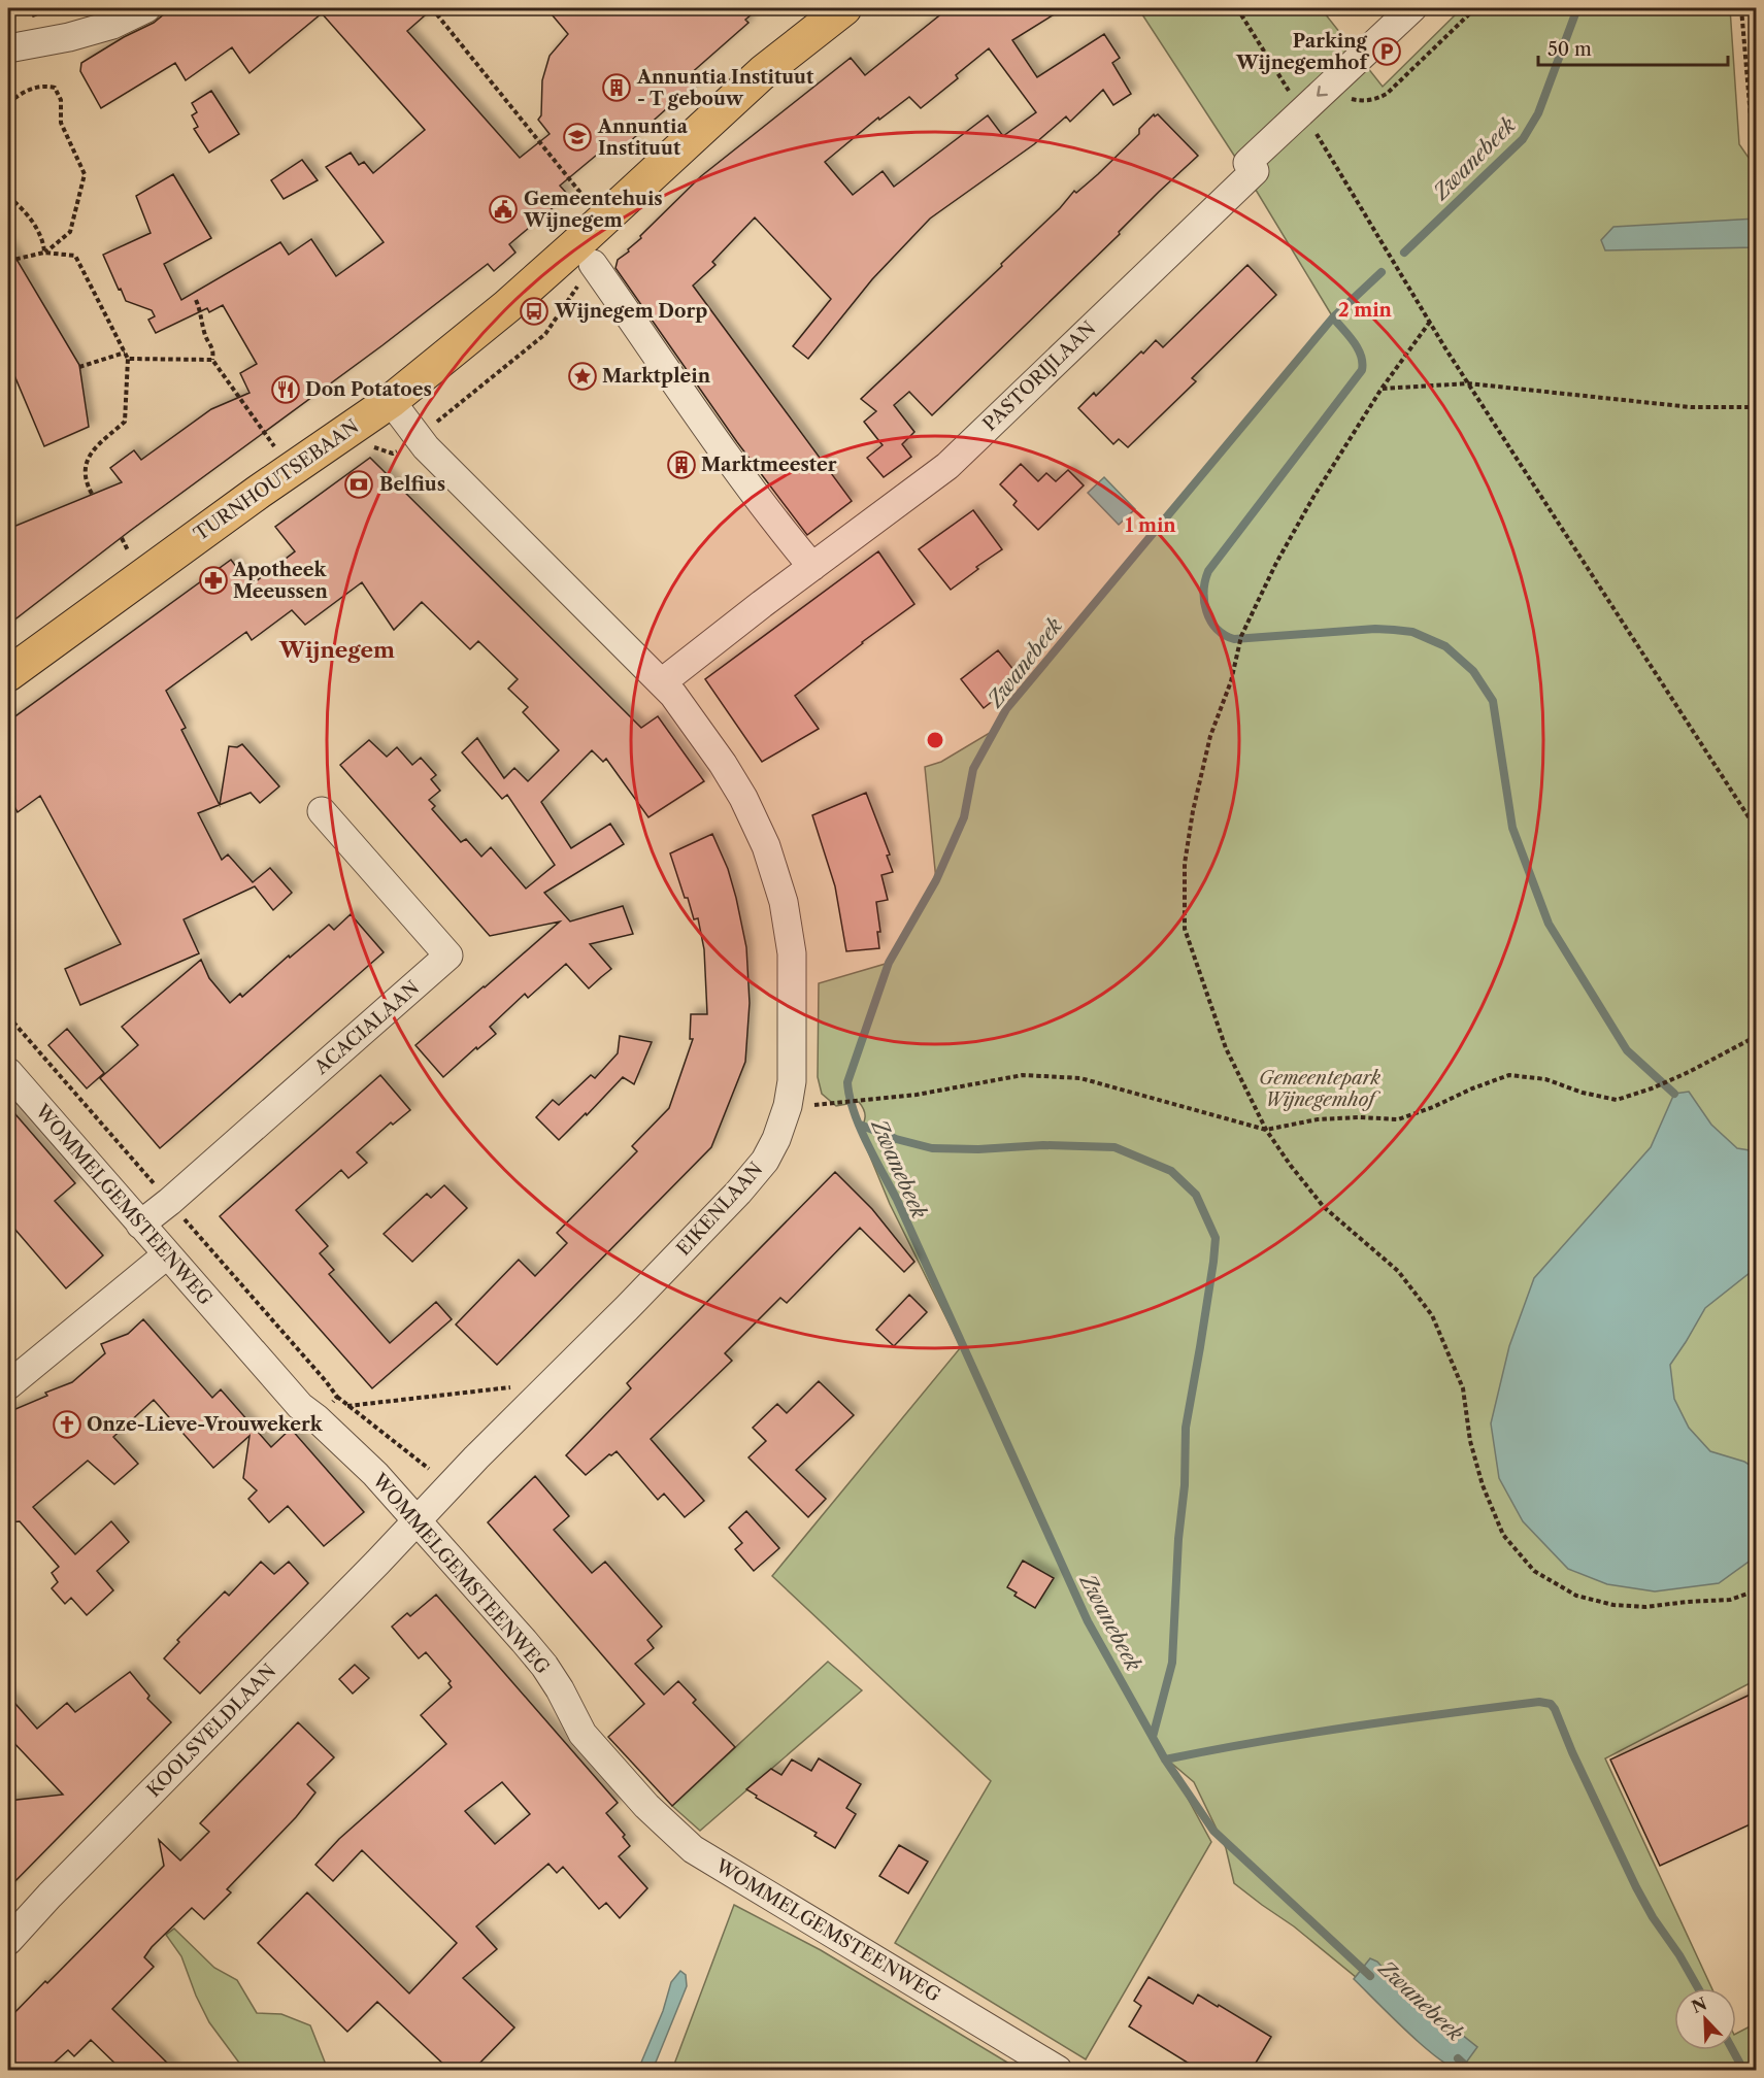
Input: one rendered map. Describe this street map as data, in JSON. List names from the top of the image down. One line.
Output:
{"streets":{"main road":["TURNHOUTSEBAAN"],"street":["PASTORIJLAAN","ACACIALAAN","WOMMELGEMSTEENWEG","EIKENLAAN","KOOLSVELDLAAN"]},"crossings":[["ACACIALAAN","WOMMELGEMSTEENWEG"],["WOMMELGEMSTEENWEG","EIKENLAAN"],["WOMMELGEMSTEENWEG","KOOLSVELDLAAN"],["EIKENLAAN","KOOLSVELDLAAN"]],"districts":["Wijnegem"],"water":["Zwanebeek"],"parks":["Gemeentepark Wijnegemhof"],"places":{"parking":["Parking Wijnegemhof"],"building":["Annuntia Instituut - T gebouw","Marktmeester"],"school or university":["Annuntia Instituut"],"public building":["Gemeentehuis Wijnegem"],"bus stop":["Wijnegem Dorp"],"place":["Marktplein"],"restaurant":["Don Potatoes"],"bank":["Belfius"],"pharmacy":["Apotheek Meeussen"],"church":["Onze-Lieve-Vrouwekerk"]},"scale_bar":"50 m","north":"top left","rings":["2 min","1 min"]}
